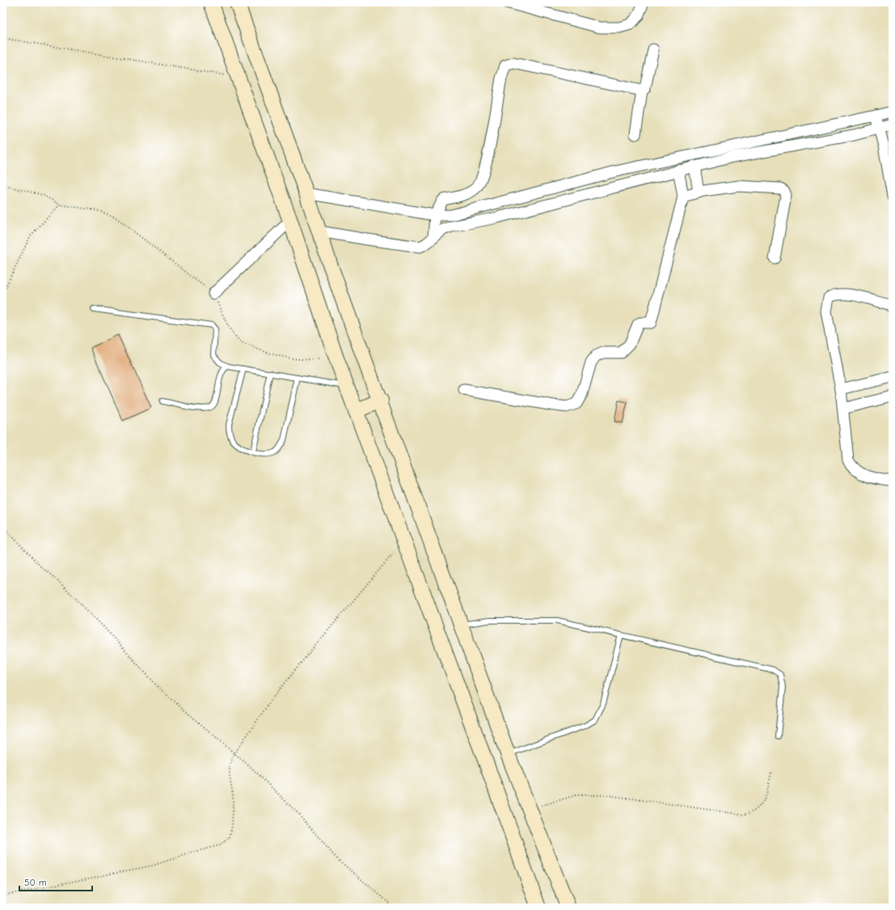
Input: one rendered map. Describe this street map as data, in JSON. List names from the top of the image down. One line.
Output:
{"scale_bar":"50 m"}
